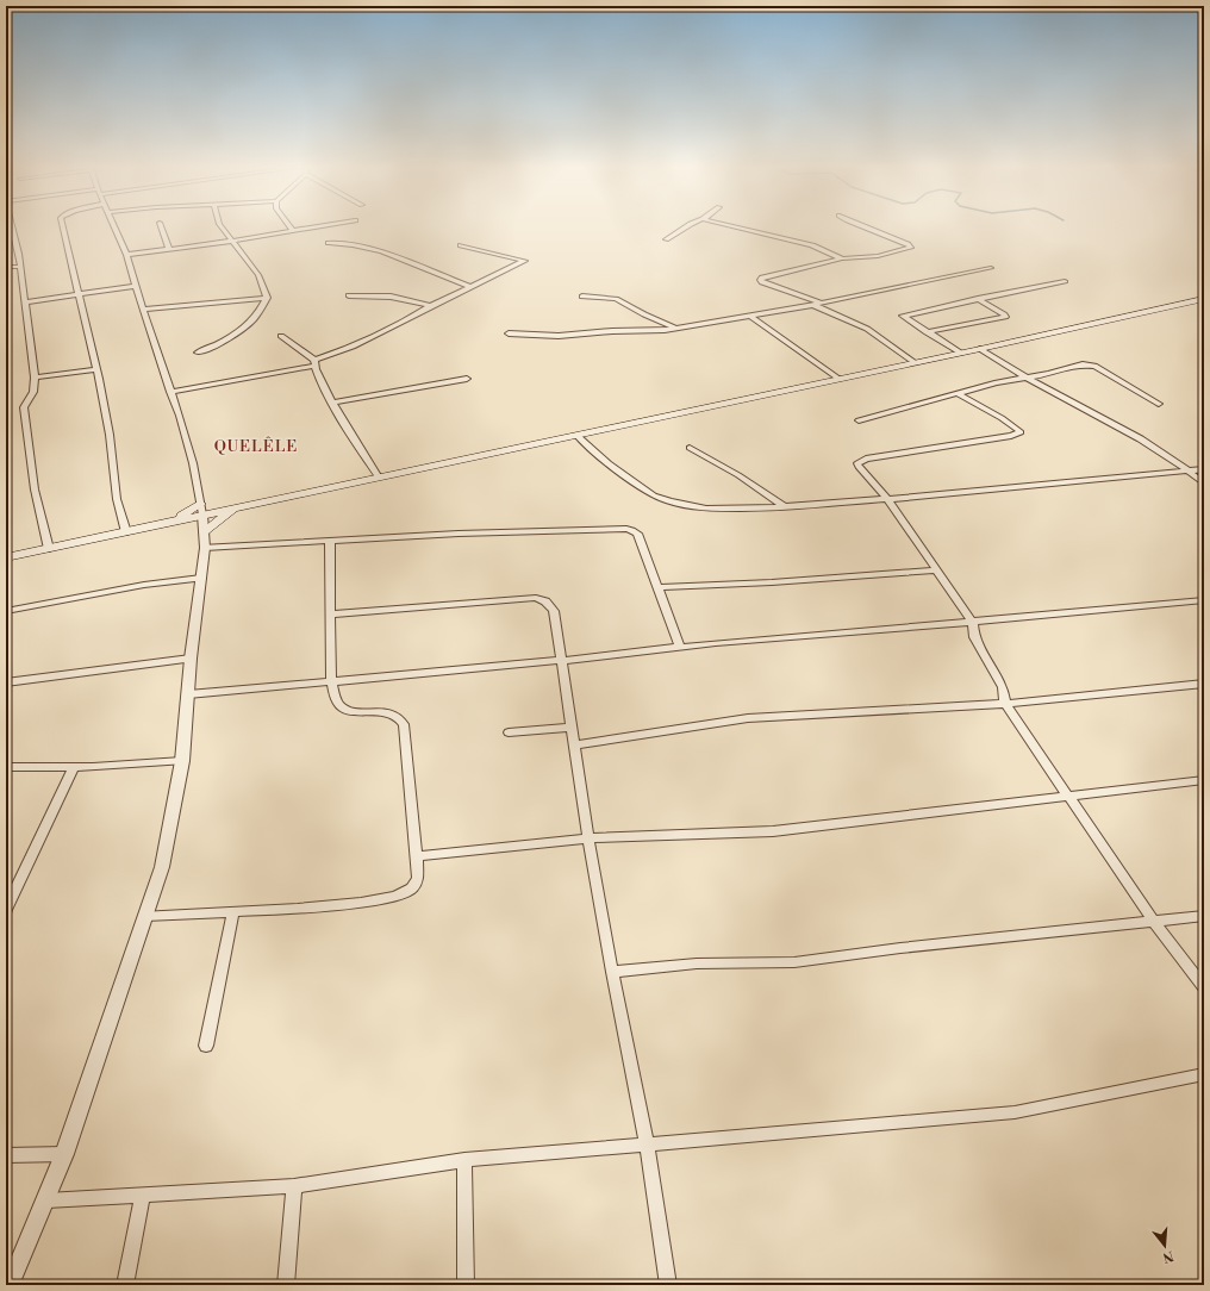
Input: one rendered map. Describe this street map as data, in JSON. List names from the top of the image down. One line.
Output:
{"districts":["QUELÊLE"],"north":"bottom"}
